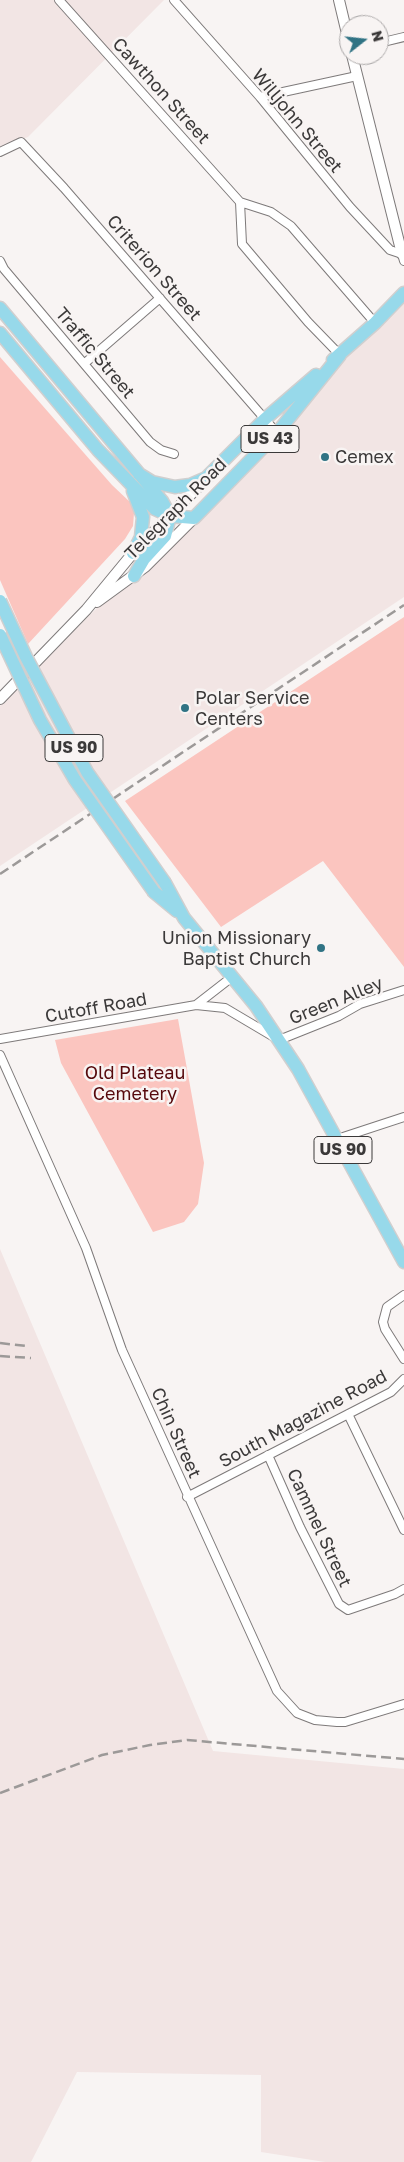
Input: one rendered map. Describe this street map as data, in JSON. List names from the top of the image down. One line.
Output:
{"streets":{"main road":["US 43","Telegraph Road","US 90"],"street":["Cawthon Street","Willjohn Street","Criterion Street","Traffic Street","Green Alley","Cutoff Road","South Magazine Road","Chin Street","Cammel Street"]},"crossings":[["Criterion Street","Telegraph Road"],["US 90","Green Alley"],["US 90","Cutoff Road"],["Green Alley","Cutoff Road"],["South Magazine Road","Chin Street"],["South Magazine Road","Cammel Street"]],"parks":["Old Plateau Cemetery"],"places":["Cemex","Polar Service Centers","Union Missionary Baptist Church"],"north":"right"}
